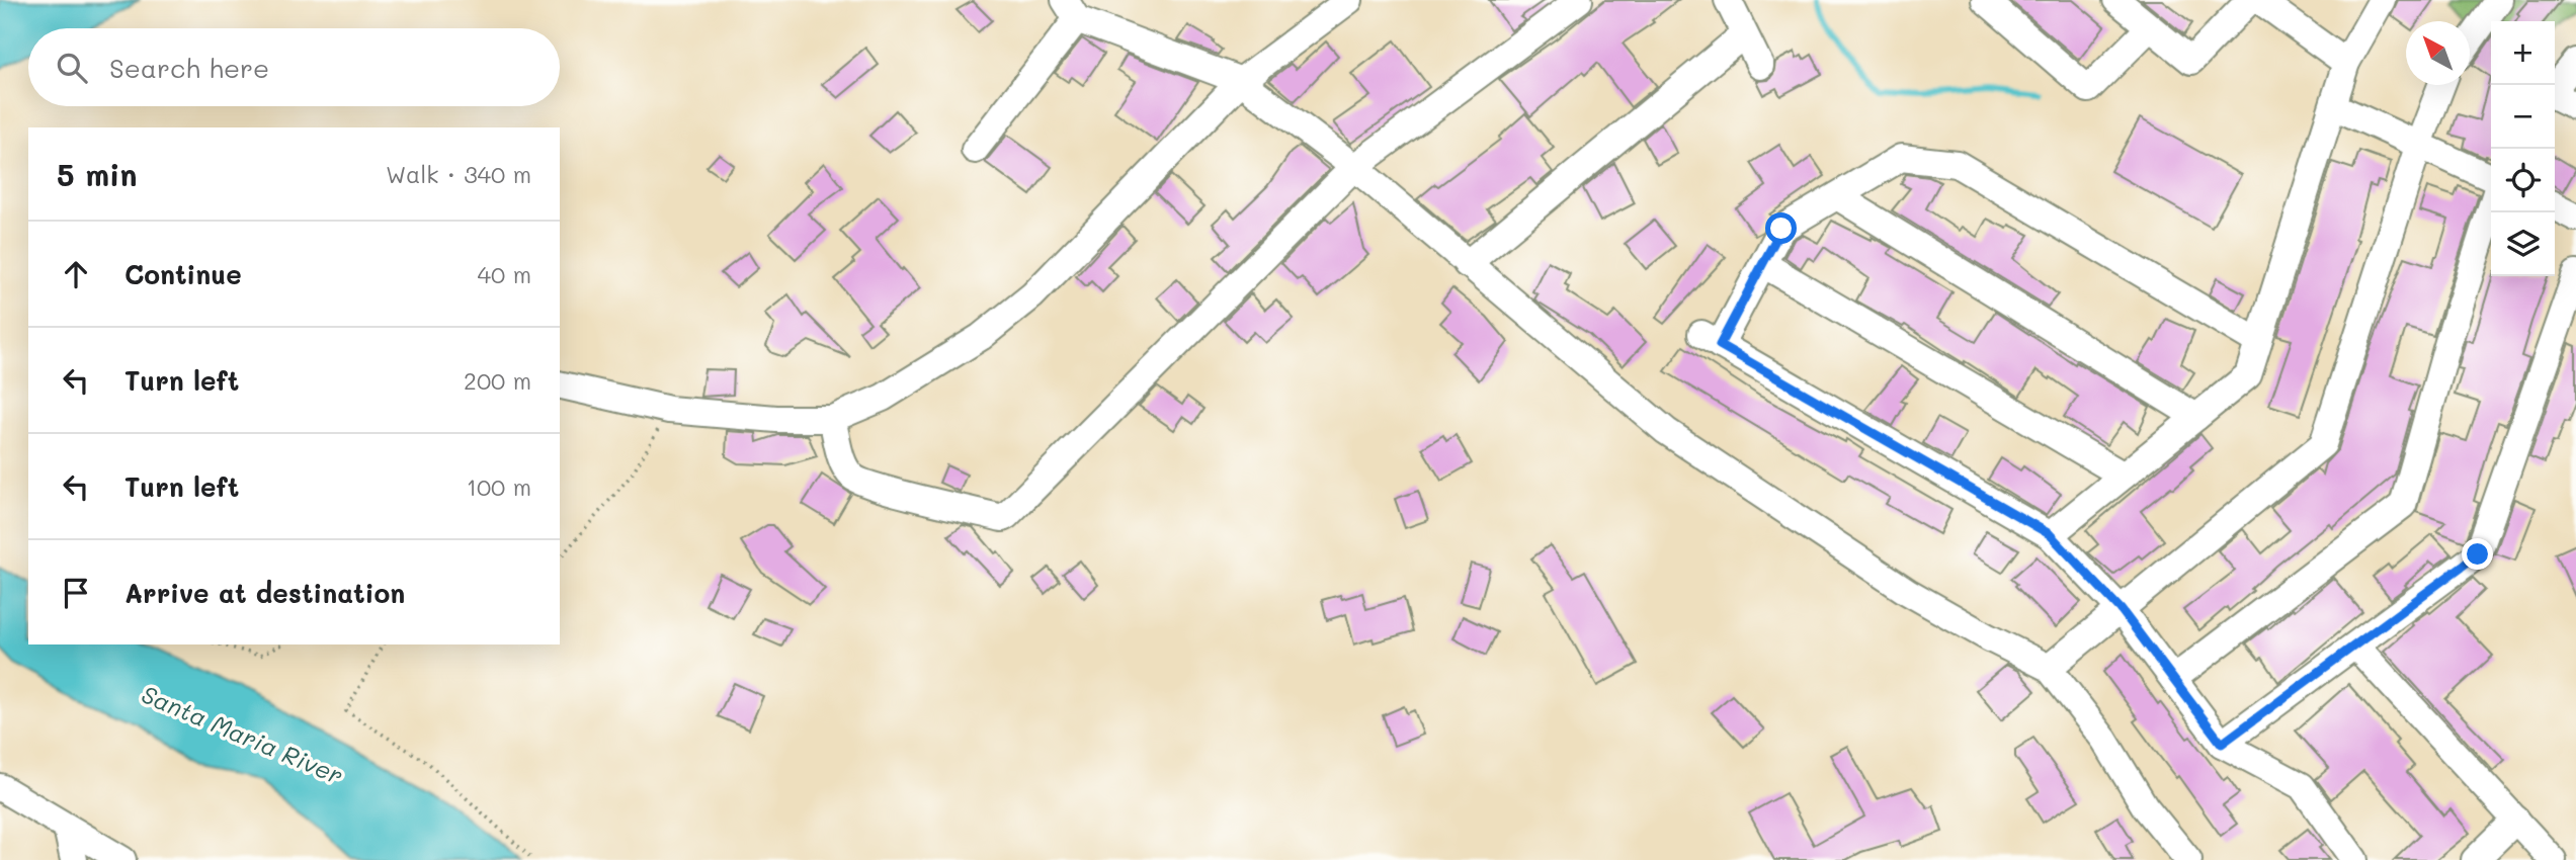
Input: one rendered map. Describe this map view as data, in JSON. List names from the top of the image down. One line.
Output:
{"water":["Santa Maria River"],"north":"top left","page":{"map_buttons":["+","−"],"search":"Search here","heading":["5 min","Walk · 340 m"],"list":[["Continue","40 m"],["Turn left","200 m"],["Turn left","100 m"],"Arrive at destination"]}}
